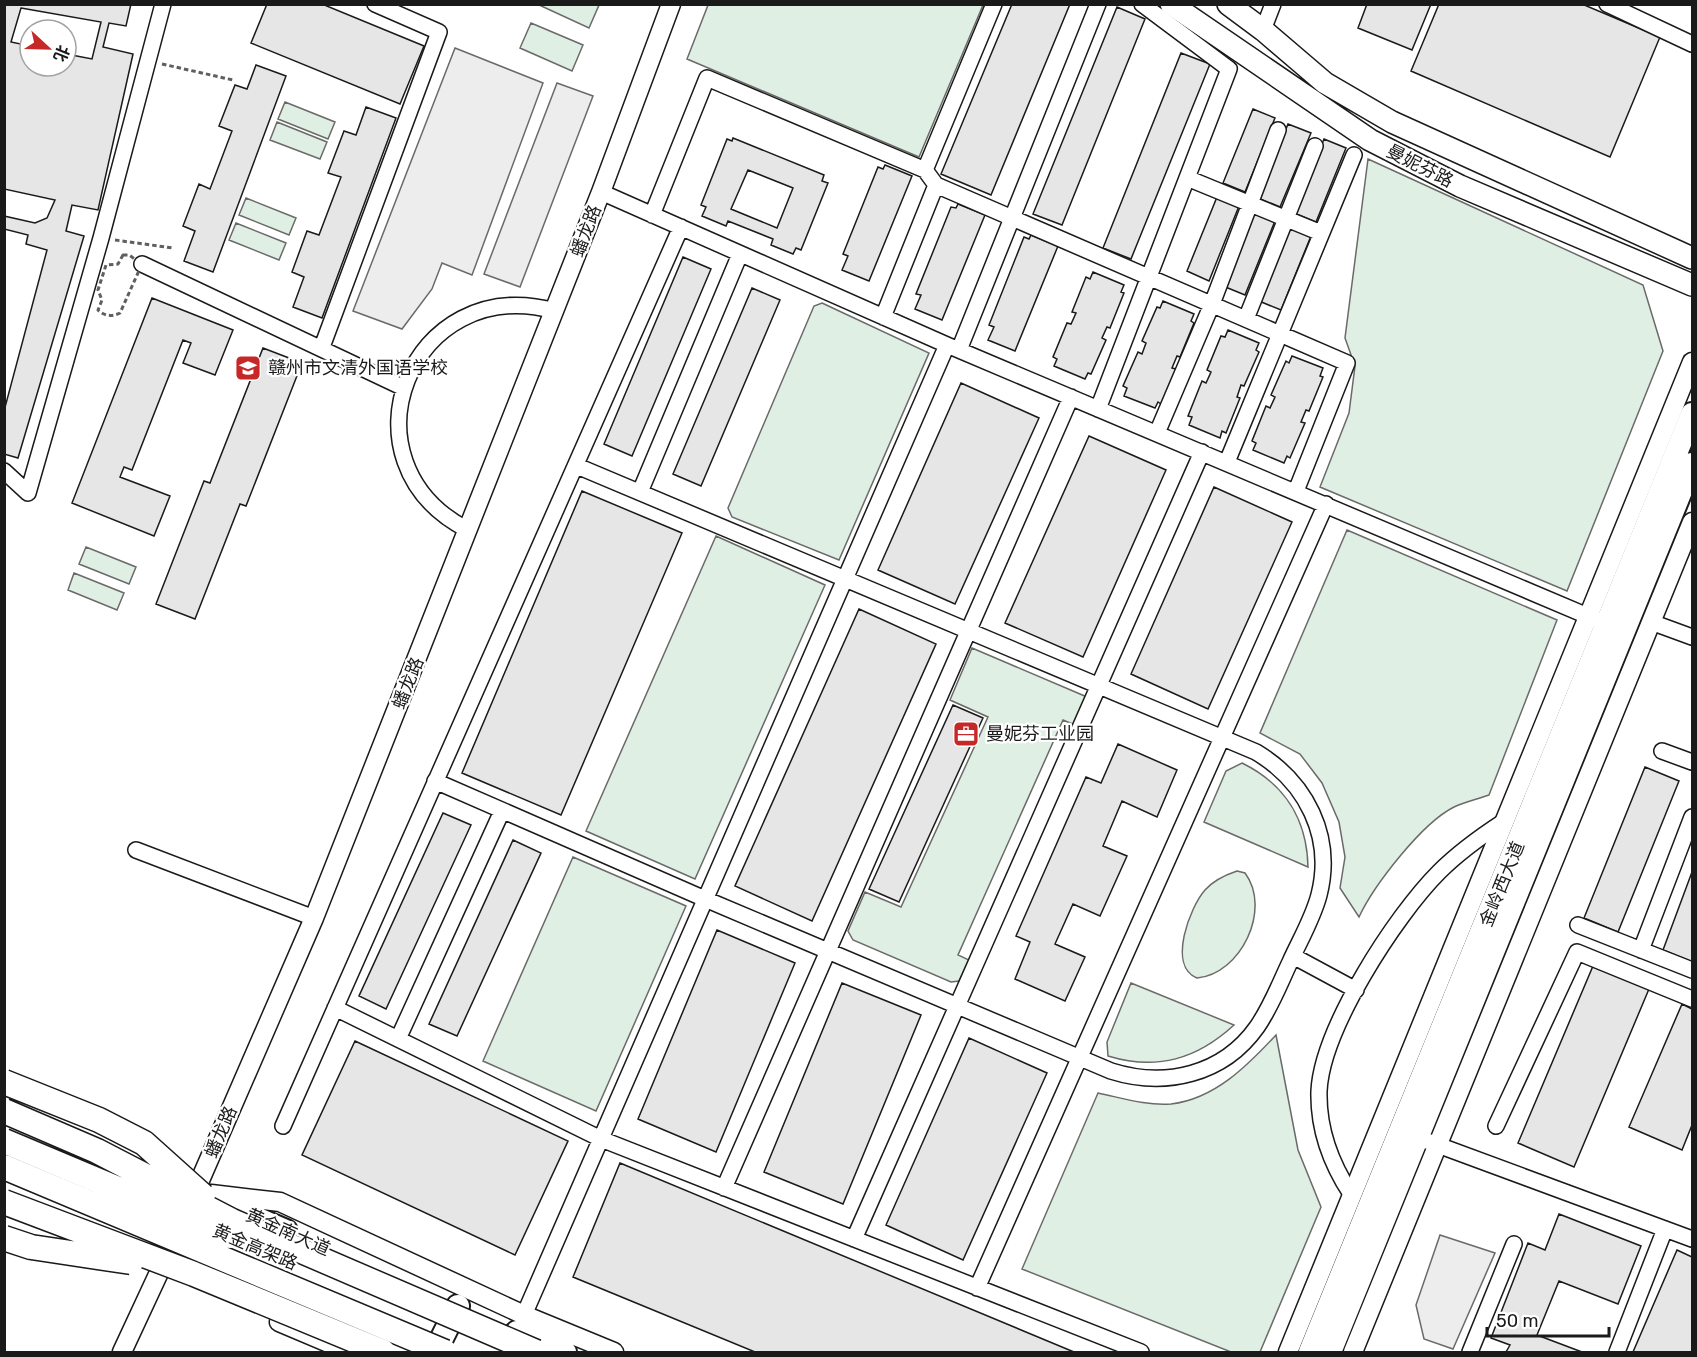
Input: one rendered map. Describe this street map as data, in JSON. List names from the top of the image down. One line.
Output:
{"streets":{"highway":["黄金高架路"],"main road":["曼妮芬路","金岭西大道","黄金南大道"],"street":["蟠龙路"]},"crossings":[["蟠龙路","黄金南大道"]],"places":{"school or university":["赣州市文清外国语学校"],"office":["曼妮芬工业园"]},"scale_bar":"50 m","north":"right"}
